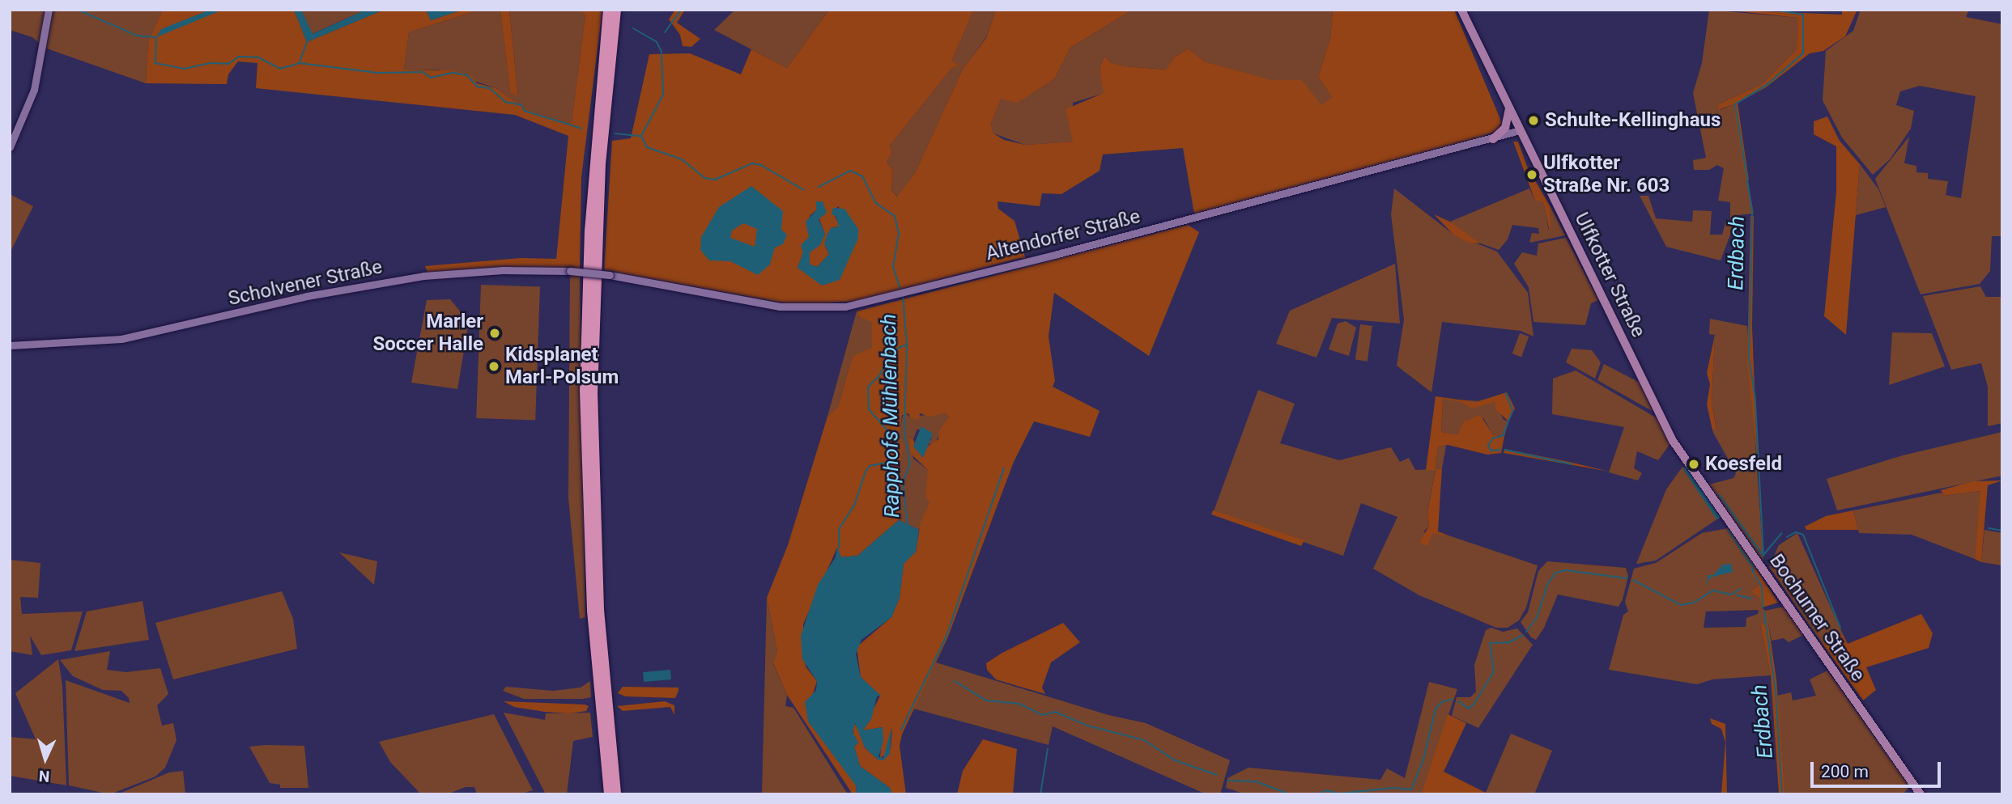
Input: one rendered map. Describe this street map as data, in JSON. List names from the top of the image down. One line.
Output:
{"streets":{"main road":["Altendorfer Straße","Ulfkotter Straße","Scholvener Straße","Bochumer Straße"]},"crossings":[["Altendorfer Straße","Ulfkotter Straße"],["Altendorfer Straße","Scholvener Straße"],["Ulfkotter Straße","Bochumer Straße"]],"water":["Erdbach","Rapphofs Mühlenbach"],"places":["Schulte-Kellinghaus","Ulfkotter Straße Nr. 603","Marler Soccer Halle","Kidsplanet Marl-Polsum","Koesfeld"],"scale_bar":"200 m","north":"bottom"}
